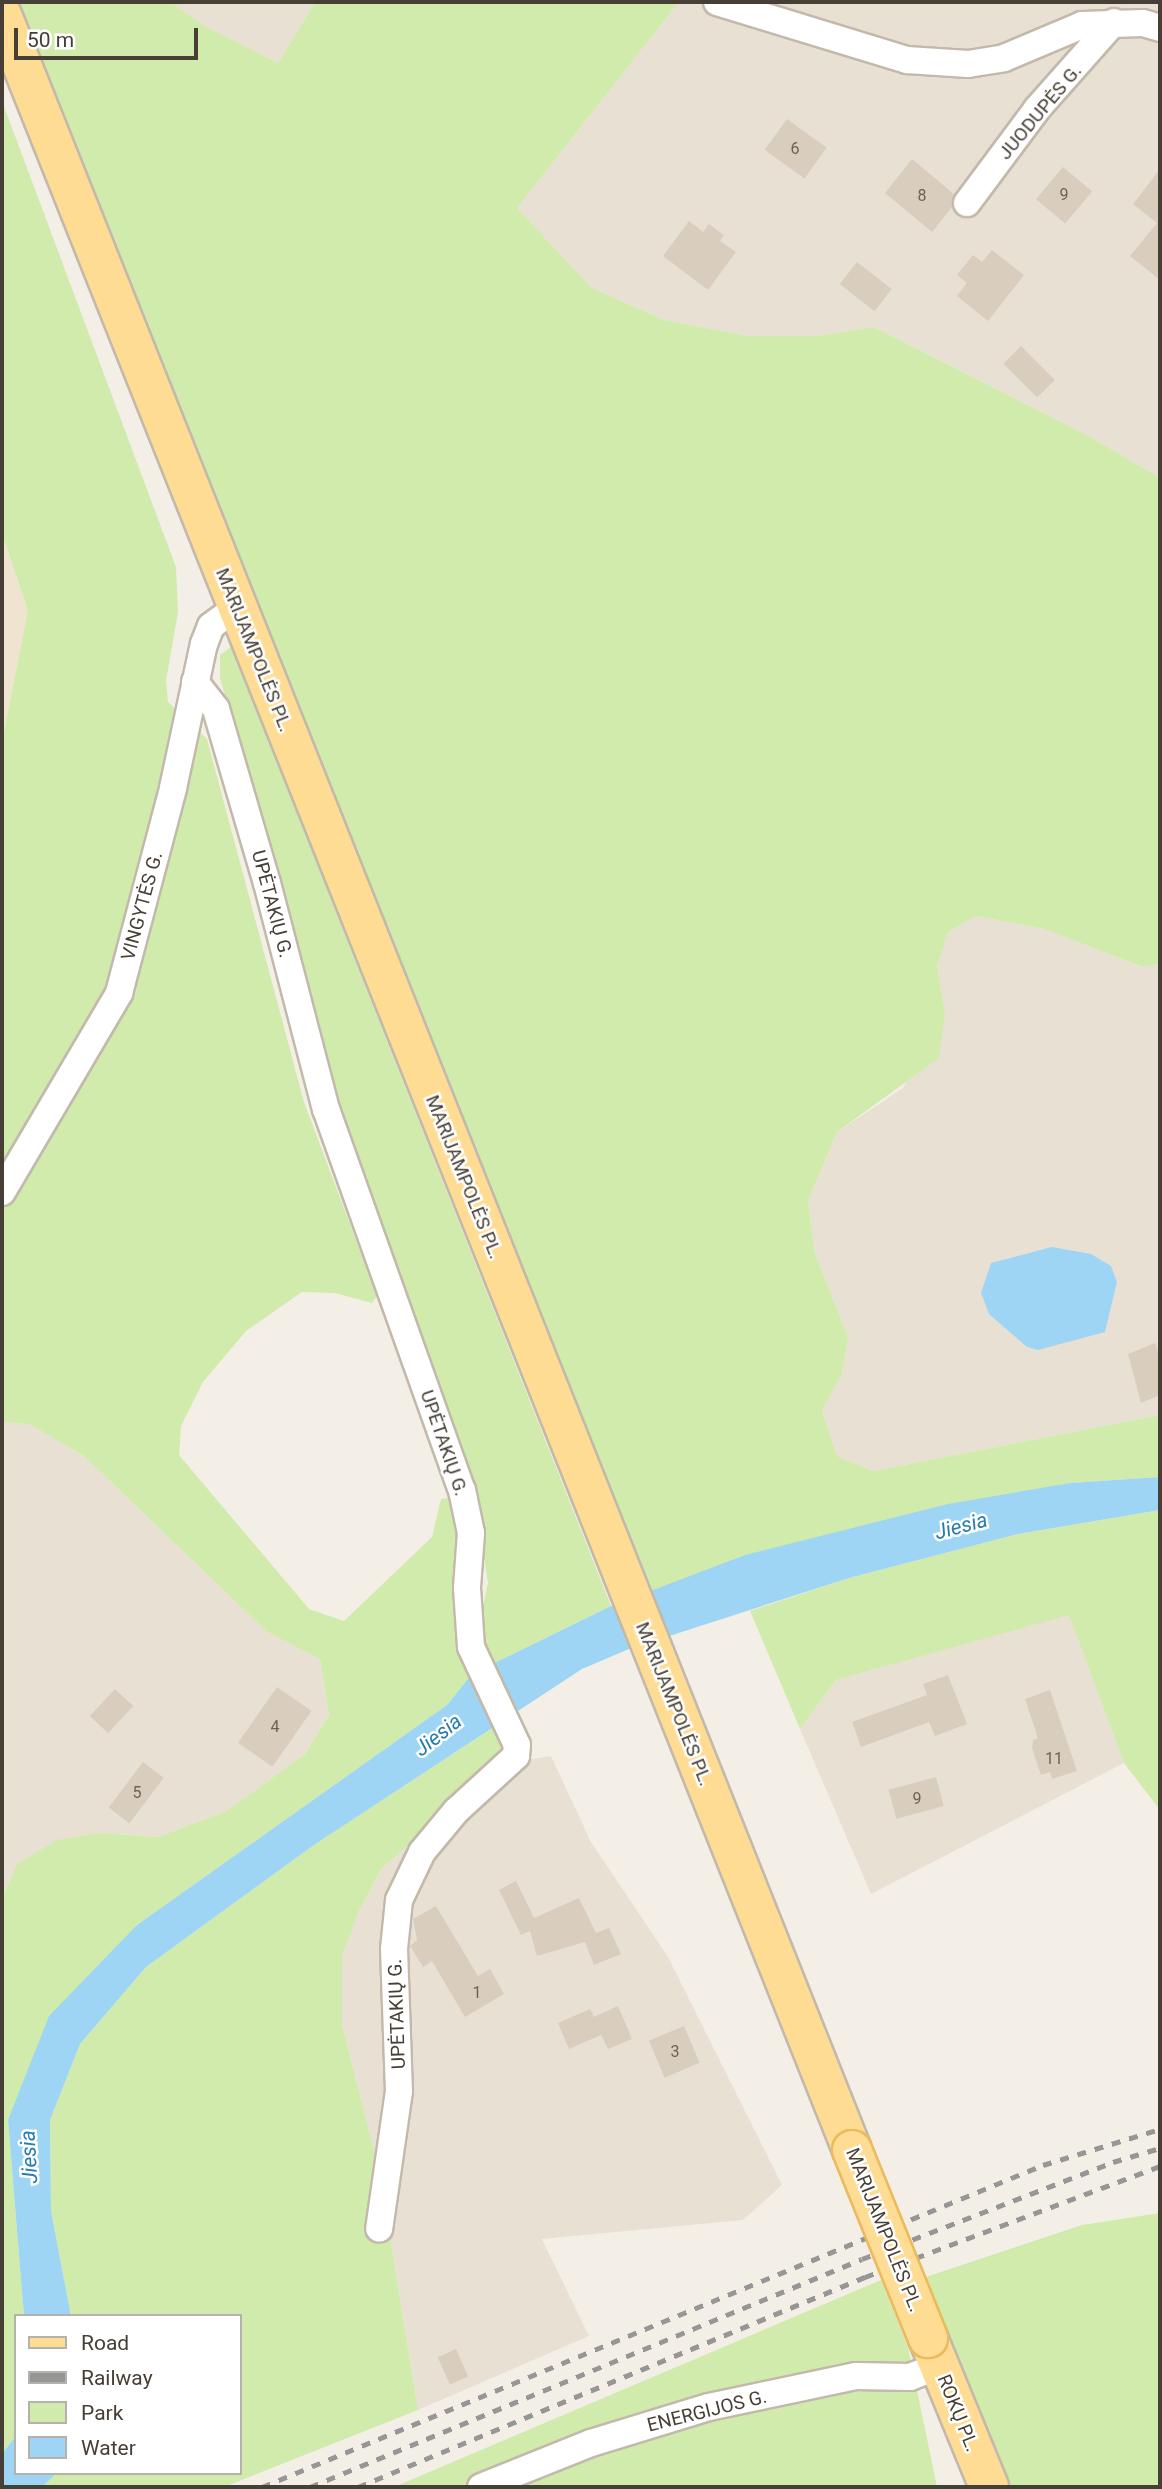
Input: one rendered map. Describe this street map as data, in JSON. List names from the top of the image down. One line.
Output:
{"streets":{"main road":["MARIJAMPOLĖS PL.","ROKŲ PL."],"street":["JUODUPĖS G.","UPĖTAKIŲ G.","VINGYTĖS G.","ENERGIJOS G."]},"crossings":[["MARIJAMPOLĖS PL.","VINGYTĖS G."],["MARIJAMPOLĖS PL.","ENERGIJOS G."],["MARIJAMPOLĖS PL.","ROKŲ PL."],["UPĖTAKIŲ G.","VINGYTĖS G."],["ENERGIJOS G.","ROKŲ PL."]],"water":["Jiesia"],"house_numbers":["6","9","8","4","11","5","9","1","3"],"legend":["Road","Railway","Park","Water"],"scale_bar":"50 m"}
